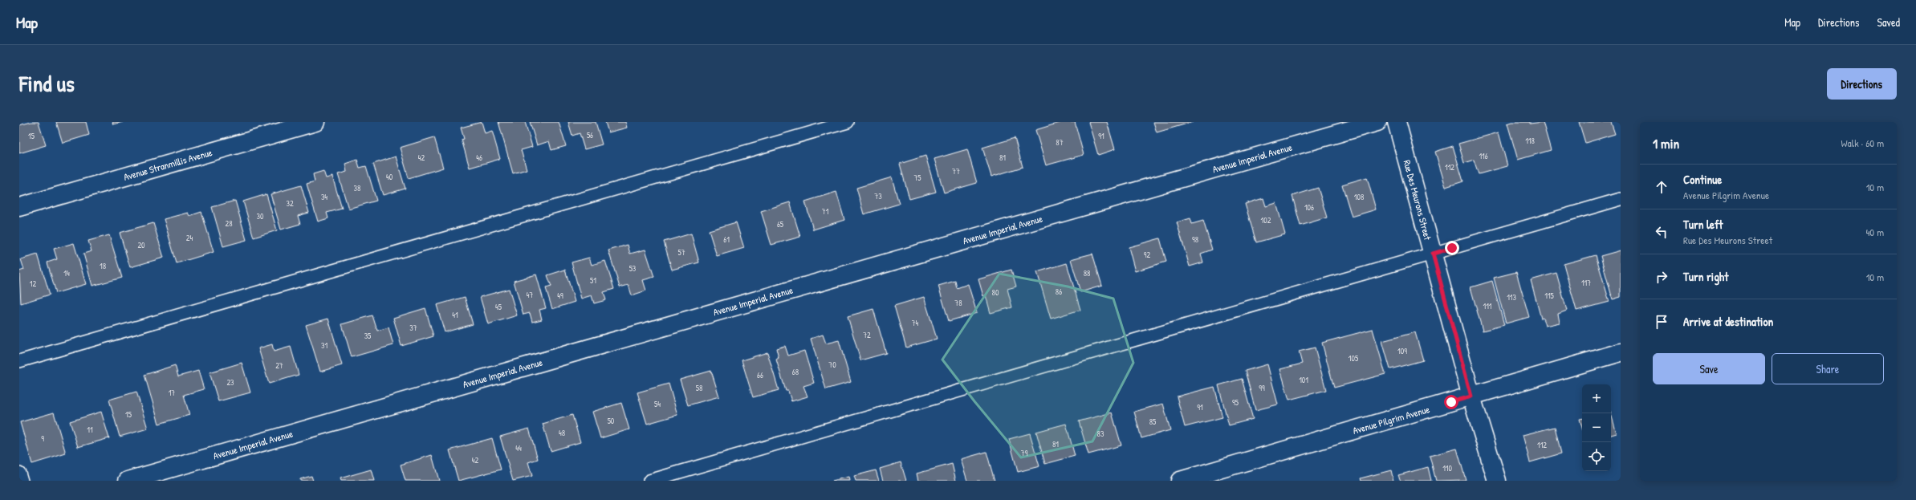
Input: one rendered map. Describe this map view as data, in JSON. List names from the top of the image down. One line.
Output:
{"streets":{"street":["Avenue Imperial Avenue","Avenue Stranmillis Avenue","Rue Des Meurons Street","Avenue Pilgrim Avenue"]},"crossings":[["Rue Des Meurons Street","Avenue Pilgrim Avenue"]],"house_numbers":["56","15","91","118","87","116","42","46","81","112","77","40","75","38","73","34","108","32","106","71","30","102","28","65","24","61","98","20","57","92","18","53","14","88","51","117","12","86","80","47","49","115","113","78","111","45","41","74","37","72","35","31","109","105","70","27","68","66","101","23","58","99","17","95","54","91","15","50","85","11","48","83","9","81","112","44","79","42","110"],"page":{"header":"Map","nav":["Map","Directions","Saved"],"title":"Find us","buttons":["Directions",["Save","Share"]],"heading":["1 min","Walk · 60 m"],"list":[["Continue","Avenue Pilgrim Avenue","10 m"],["Turn left","Rue Des Meurons Street","40 m"],["Turn right","10 m"],"Arrive at destination"],"map_buttons":["+","−"]}}
